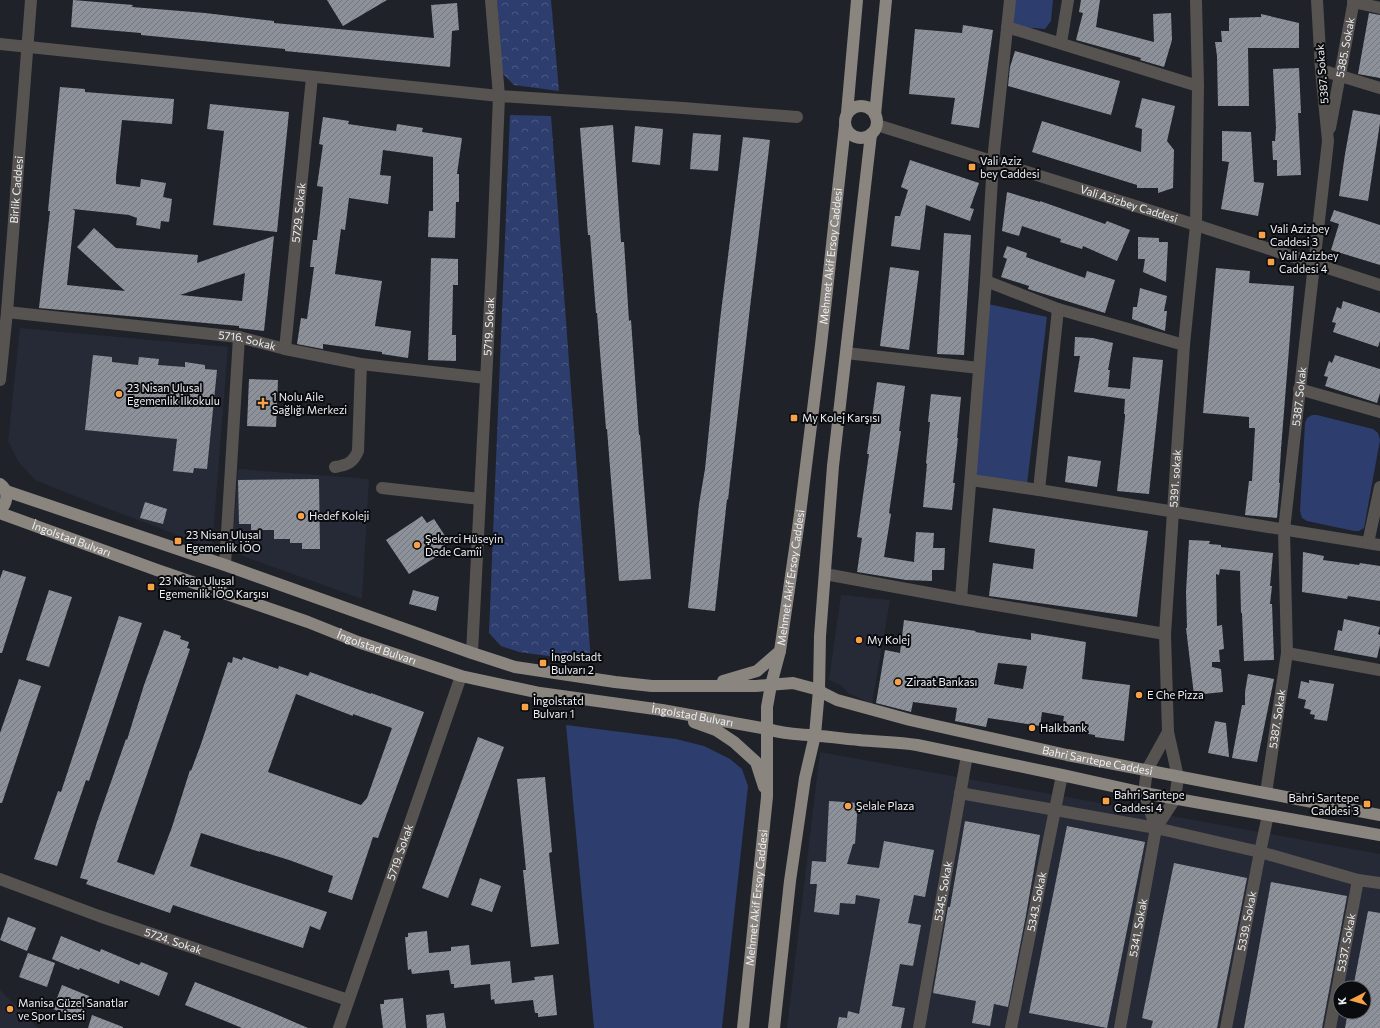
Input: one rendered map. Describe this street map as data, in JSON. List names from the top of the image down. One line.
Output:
{"streets":{"main road":["Mehmet Akif Ersoy Caddesi","İngolstad Bulvarı","Bahri Sarıtepe Caddesi"],"street":["5385. Sokak","5387. Sokak","Birlik Caddesi","Vali Azizbey Caddesi","5729. Sokak","5719. Sokak","5716. Sokak","5391. sokak","5345. Sokak","5343. Sokak","5339. Sokak","5341. Sokak","5724. Sokak","5337. Sokak"]},"crossings":[["5385. Sokak","5387. Sokak"],["5387. Sokak","Vali Azizbey Caddesi"],["5387. Sokak","Bahri Sarıtepe Caddesi"],["Birlik Caddesi","5716. Sokak"],["Vali Azizbey Caddesi","Mehmet Akif Ersoy Caddesi"],["Vali Azizbey Caddesi","5391. sokak"],["5729. Sokak","5716. Sokak"],["Mehmet Akif Ersoy Caddesi","İngolstad Bulvarı"],["Mehmet Akif Ersoy Caddesi","Bahri Sarıtepe Caddesi"],["5719. Sokak","5716. Sokak"],["5719. Sokak","İngolstad Bulvarı"],["5719. Sokak","5724. Sokak"],["5391. sokak","Bahri Sarıtepe Caddesi"],["İngolstad Bulvarı","Bahri Sarıtepe Caddesi"],["Bahri Sarıtepe Caddesi","5345. Sokak"],["Bahri Sarıtepe Caddesi","5343. Sokak"],["Bahri Sarıtepe Caddesi","5339. Sokak"]],"places":{"transit":["Vali Aziz bey Caddesi","Vali Azizbey Caddesi 3","Vali Azizbey Caddesi 4","My Kolej Karşısı","23 Nisan Ulusal Egemenlik İÖO","23 Nisan Ulusal Egemenlik İÖO Karşısı","İngolstadt Bulvarı 2","İngolstatd Bulvarı 1","Bahri Sarıtepe Caddesi 4","Bahri Sarıtepe Caddesi 3"],"other":["23 Nisan Ulusal Egemenlik İlkokulu","Hedef Koleji","Şekerci Hüseyin Dede Camîi","My Kolej","Ziraat Bankası","E Che Pizza","Halkbank","Şelale Plaza","Manisa Güzel Sanatlar ve Spor Lisesi"],"health":["1 Nolu Aile Sağlığı Merkezi"]},"north":"left"}
